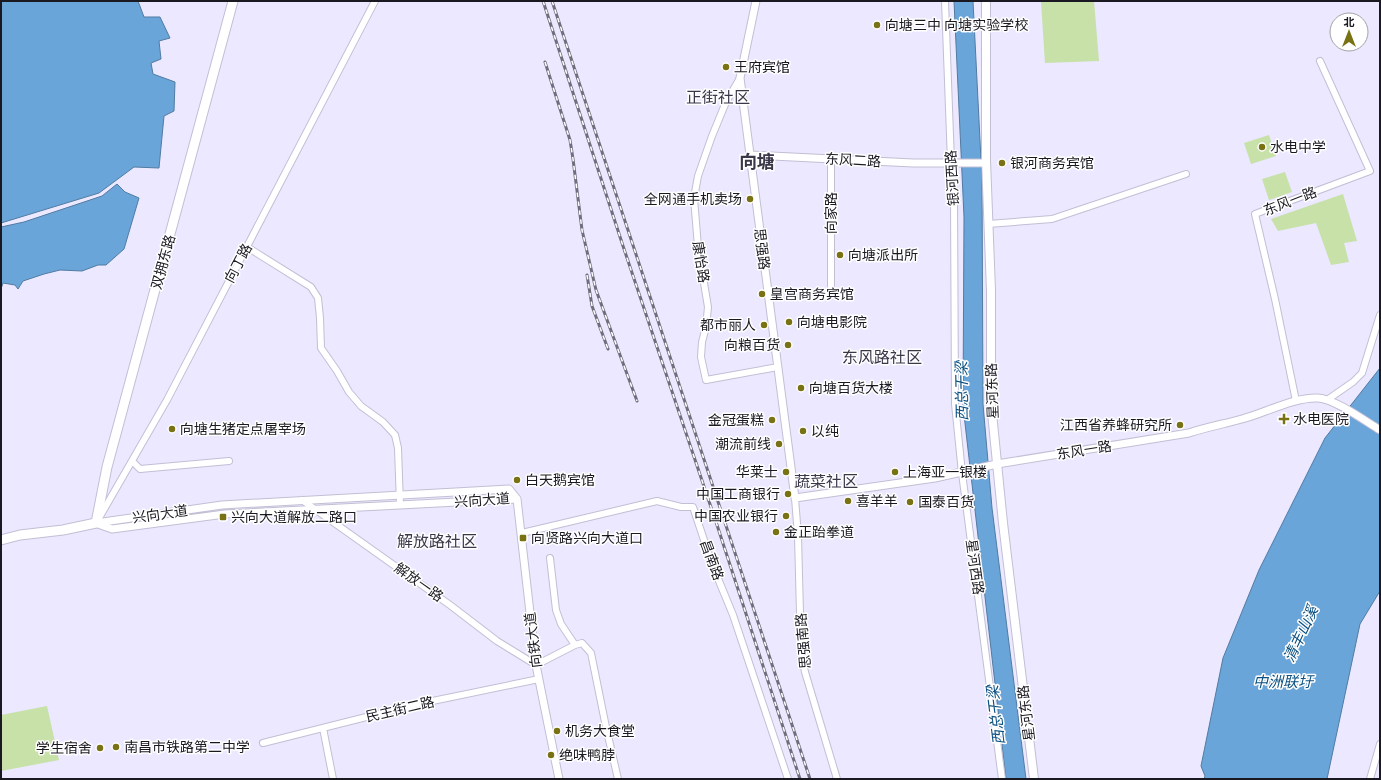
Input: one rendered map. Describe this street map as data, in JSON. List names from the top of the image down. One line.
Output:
{"streets":{"main road":["双拥东路","星河东路","兴向大道"],"street":["东风二路","银河西路","东风一路","向家路","思强路","康怡路","向丁路","昌南路","星河西路","解放一路","向铁大道","思强南路","民主街二路"]},"crossings":[["东风二路","银河西路"],["东风二路","向家路"],["东风二路","思强路"],["东风二路","星河东路"],["银河西路","星河西路"],["东风一路","星河东路"],["东风一路","星河西路"],["思强路","康怡路"],["思强路","思强南路"],["双拥东路","向丁路"],["双拥东路","兴向大道"],["向丁路","兴向大道"],["兴向大道","解放一路"],["兴向大道","向铁大道"],["昌南路","向铁大道"],["解放一路","向铁大道"],["向铁大道","民主街二路"]],"districts":["正街社区","向塘","东风路社区","蔬菜社区","解放路社区"],"water":["西总干梁","清丰山溪","中洲联圩"],"places":{"other":["向塘三中 向塘实验学校","王府宾馆","水电中学","银河商务宾馆","全网通手机卖场","向塘派出所","皇宫商务宾馆","向塘电影院","都市丽人","向粮百货","向塘百货大楼","金冠蛋糕","江西省养蜂研究所","向塘生猪定点屠宰场","以纯","潮流前线","华莱士","上海亚一银楼","白天鹅宾馆","中国工商银行","喜羊羊","国泰百货","中国农业银行","金正跆拳道","机务大食堂","南昌市铁路第二中学","学生宿舍","绝味鸭脖"],"health":["水电医院"],"transit":["兴向大道解放二路口","向贤路兴向大道口"]},"north":"top"}
